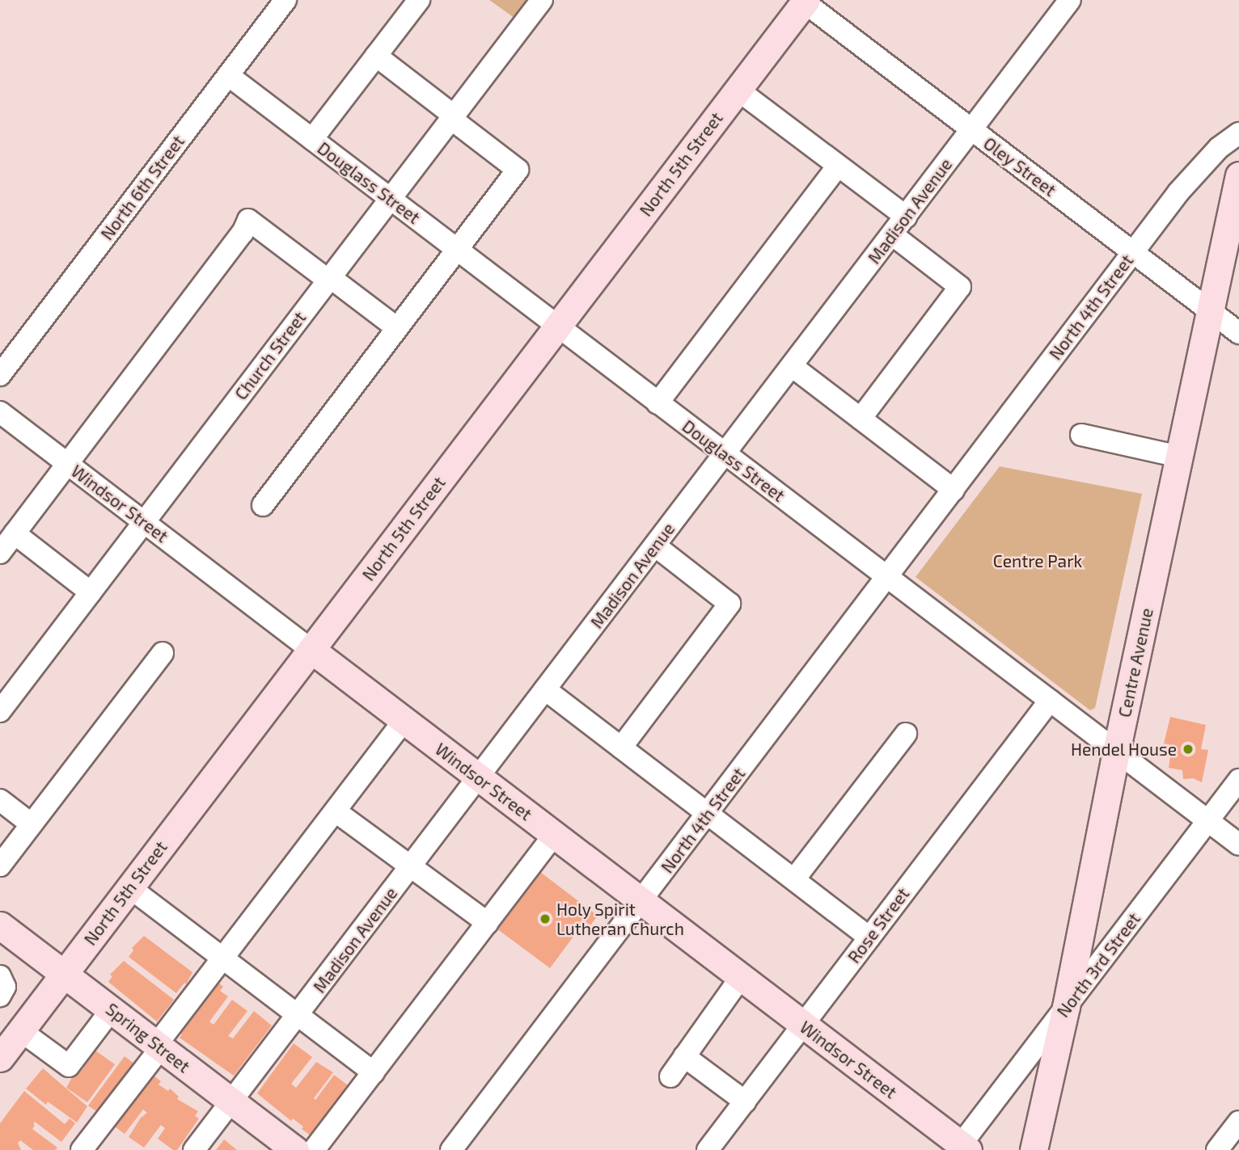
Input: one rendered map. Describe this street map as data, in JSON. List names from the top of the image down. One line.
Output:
{"streets":{"main road":["North 5th Street","Windsor Street","Centre Avenue","Spring Street"],"street":["Oley Street","Douglass Street","North 6th Street","Madison Avenue","North 4th Street","Church Street","Rose Street","North 3rd Street"]},"crossings":[["North 5th Street","Oley Street"],["North 5th Street","Douglass Street"],["North 5th Street","Windsor Street"],["North 5th Street","Spring Street"],["Oley Street","Madison Avenue"],["Oley Street","North 4th Street"],["Oley Street","Centre Avenue"],["Douglass Street","North 6th Street"],["Douglass Street","Madison Avenue"],["Douglass Street","North 4th Street"],["Douglass Street","Church Street"],["Douglass Street","Centre Avenue"],["Douglass Street","Rose Street"],["Douglass Street","North 3rd Street"],["Madison Avenue","Windsor Street"],["Madison Avenue","Spring Street"],["North 4th Street","Windsor Street"],["Church Street","Windsor Street"],["Windsor Street","Rose Street"],["Windsor Street","North 3rd Street"],["Centre Avenue","North 3rd Street"]],"parks":["Centre Park"],"places":["Hendel House","Holy Spirit Lutheran Church"]}
